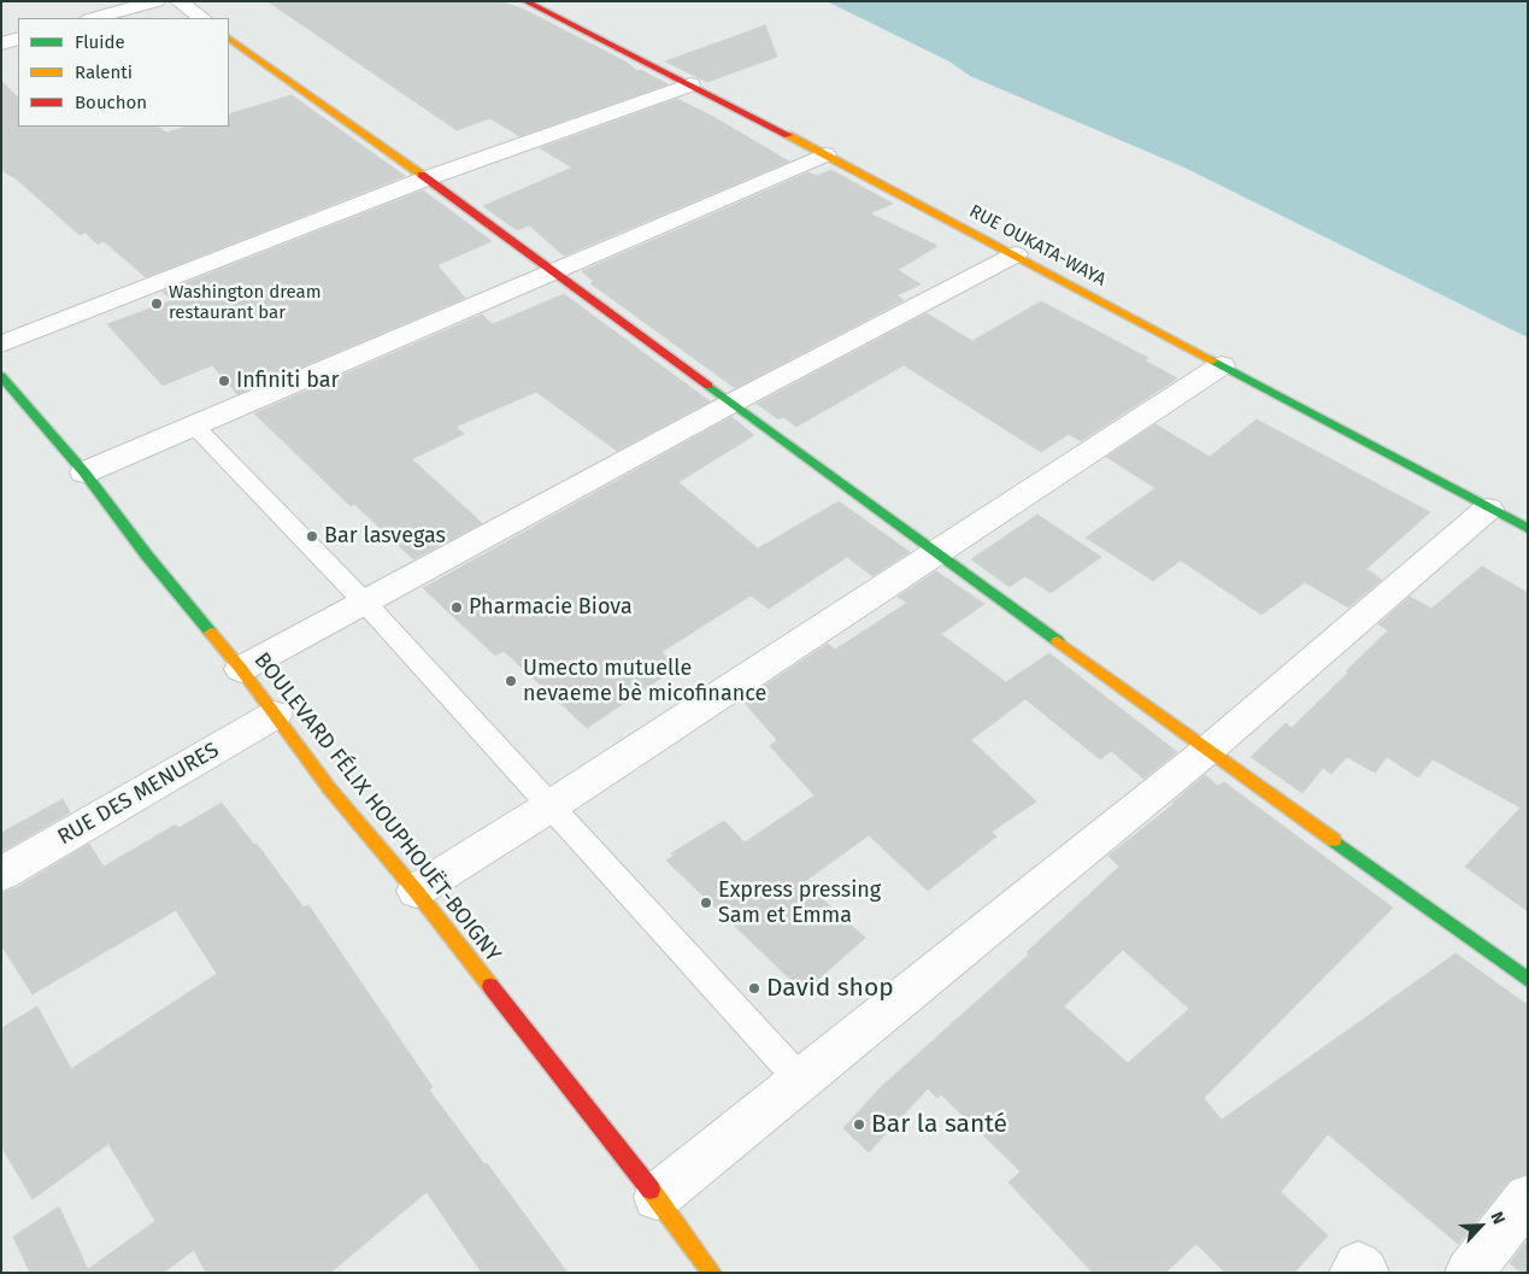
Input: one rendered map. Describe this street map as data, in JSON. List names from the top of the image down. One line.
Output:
{"streets":{"street":["RUE OUKATA-WAYA","RUE DES MENURES","BOULEVARD FÉLIX HOUPHOUËT-BOIGNY"]},"crossings":[["RUE DES MENURES","BOULEVARD FÉLIX HOUPHOUËT-BOIGNY"]],"places":["Washington dream restaurant bar","Infiniti bar","Bar lasvegas","Pharmacie Biova","Umecto mutuelle nevaeme bè micofinance","Express pressing Sam et Emma","David shop","Bar la santé"],"legend":["Fluide","Ralenti","Bouchon"],"north":"top right"}
